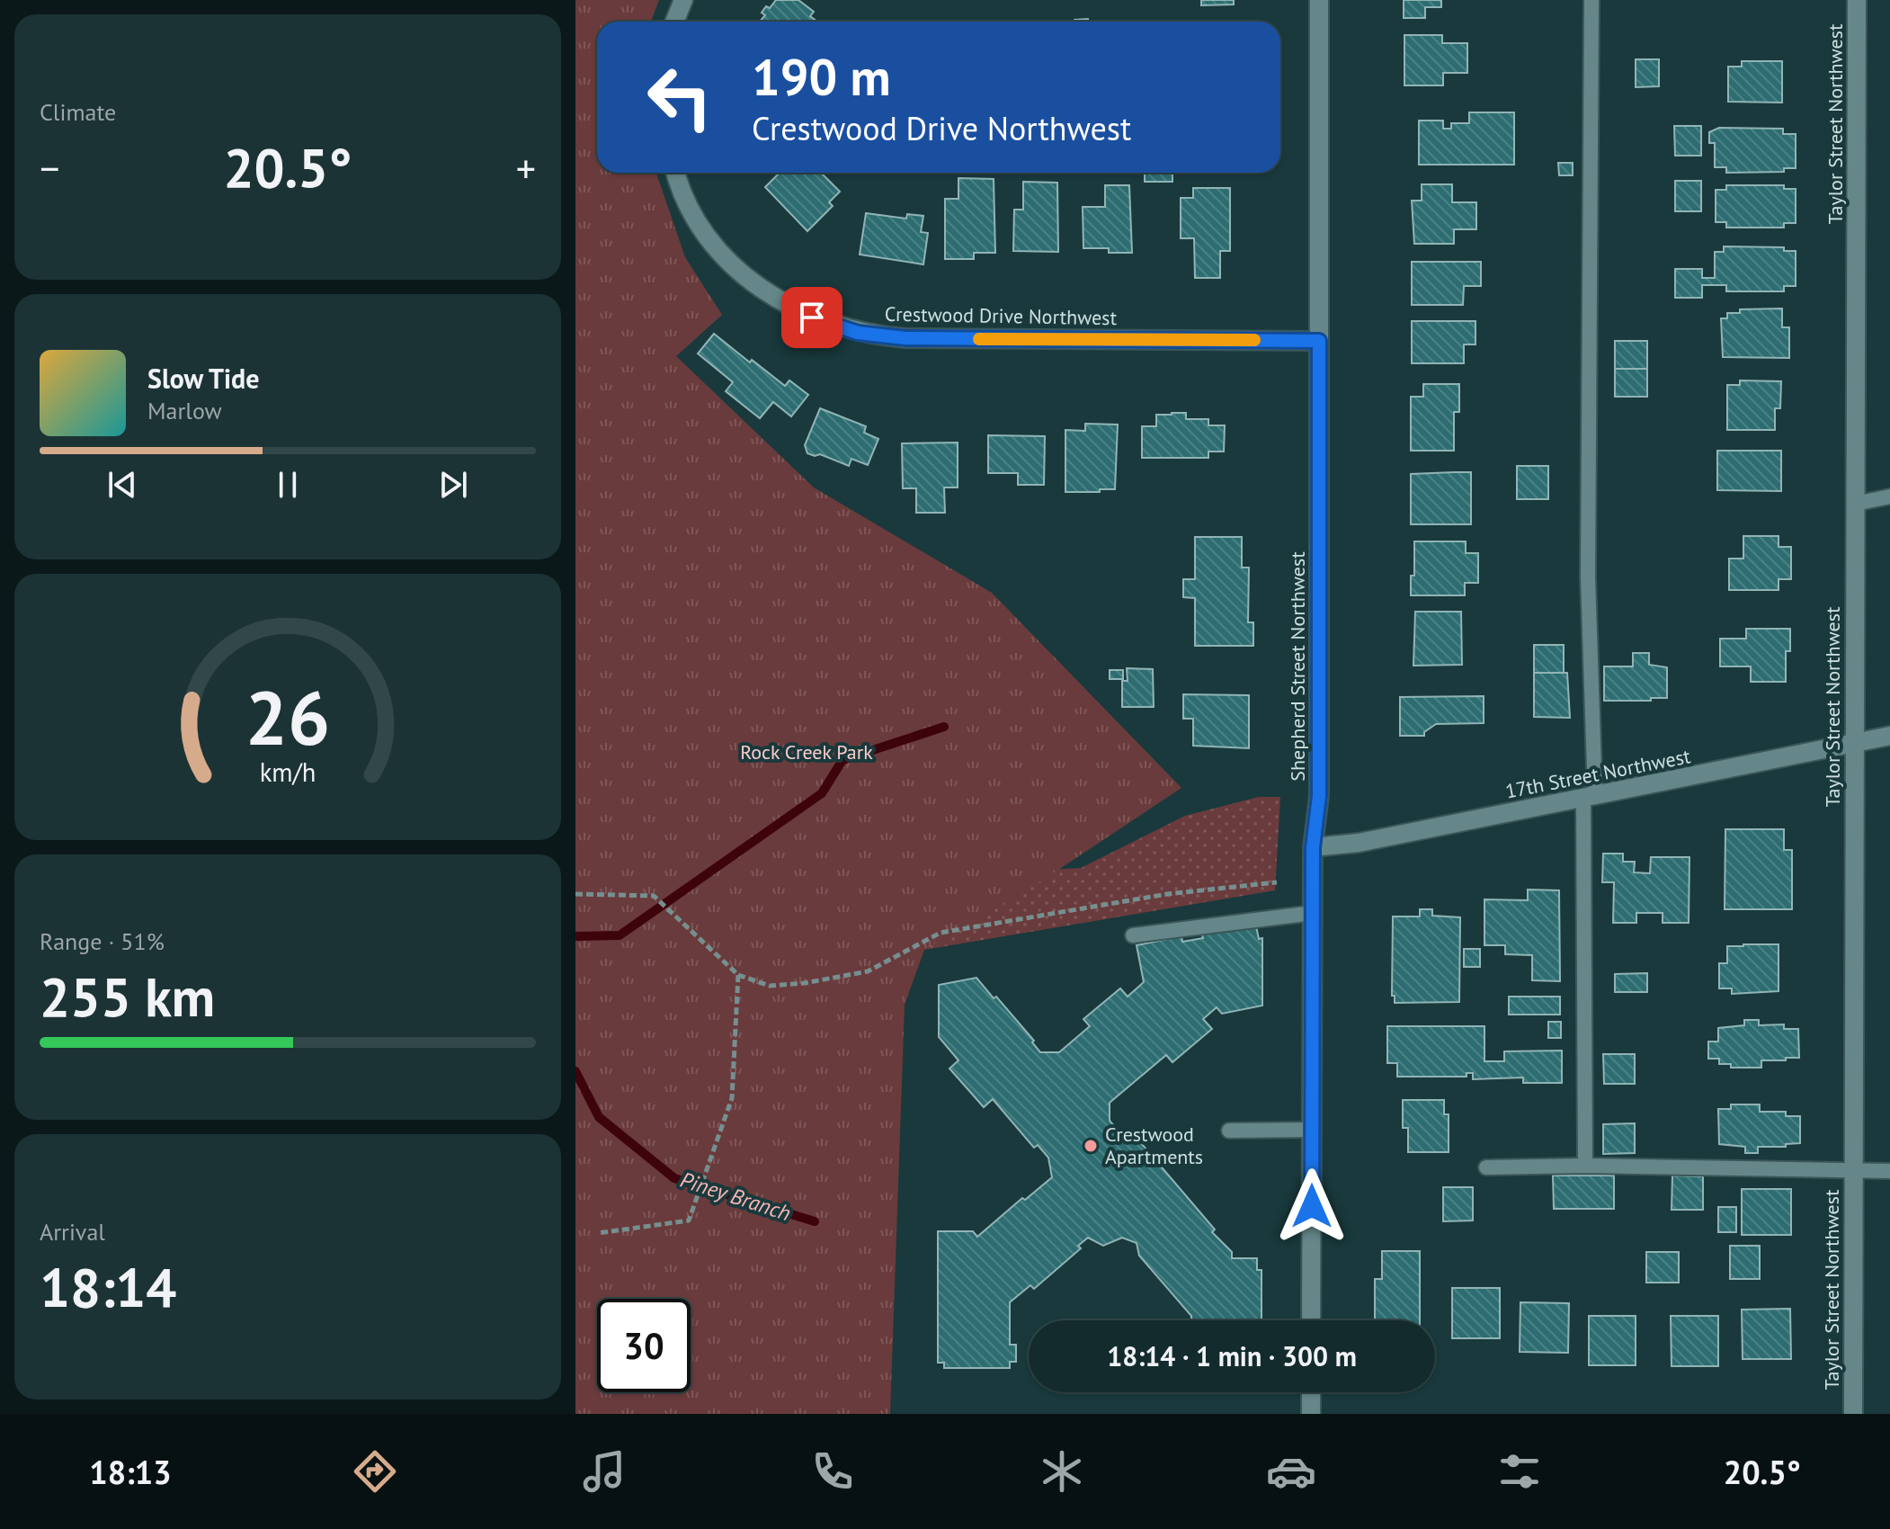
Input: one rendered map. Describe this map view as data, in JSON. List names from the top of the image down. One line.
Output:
{"streets":{"street":["Taylor Street Northwest","Crestwood Drive Northwest","Shepherd Street Northwest","17th Street Northwest"]},"crossings":[["Taylor Street Northwest","17th Street Northwest"],["Crestwood Drive Northwest","Shepherd Street Northwest"],["Shepherd Street Northwest","17th Street Northwest"]],"water":["Piney Branch"],"parks":["Rock Creek Park"],"places":["Crestwood Apartments"],"page":{"tile":["Climate",["Range · 51%","255 km"],["Arrival","18:14"]],"turn":["190 m","Crestwood Drive Northwest"],"heat":["−","20.5°","+"],"song":["Slow Tide","Marlow"],"limit":"30","trip":"18:14 · 1 min · 300 m","tabs":["18:13","20.5°"],"gauge":["26","km/h"]}}
